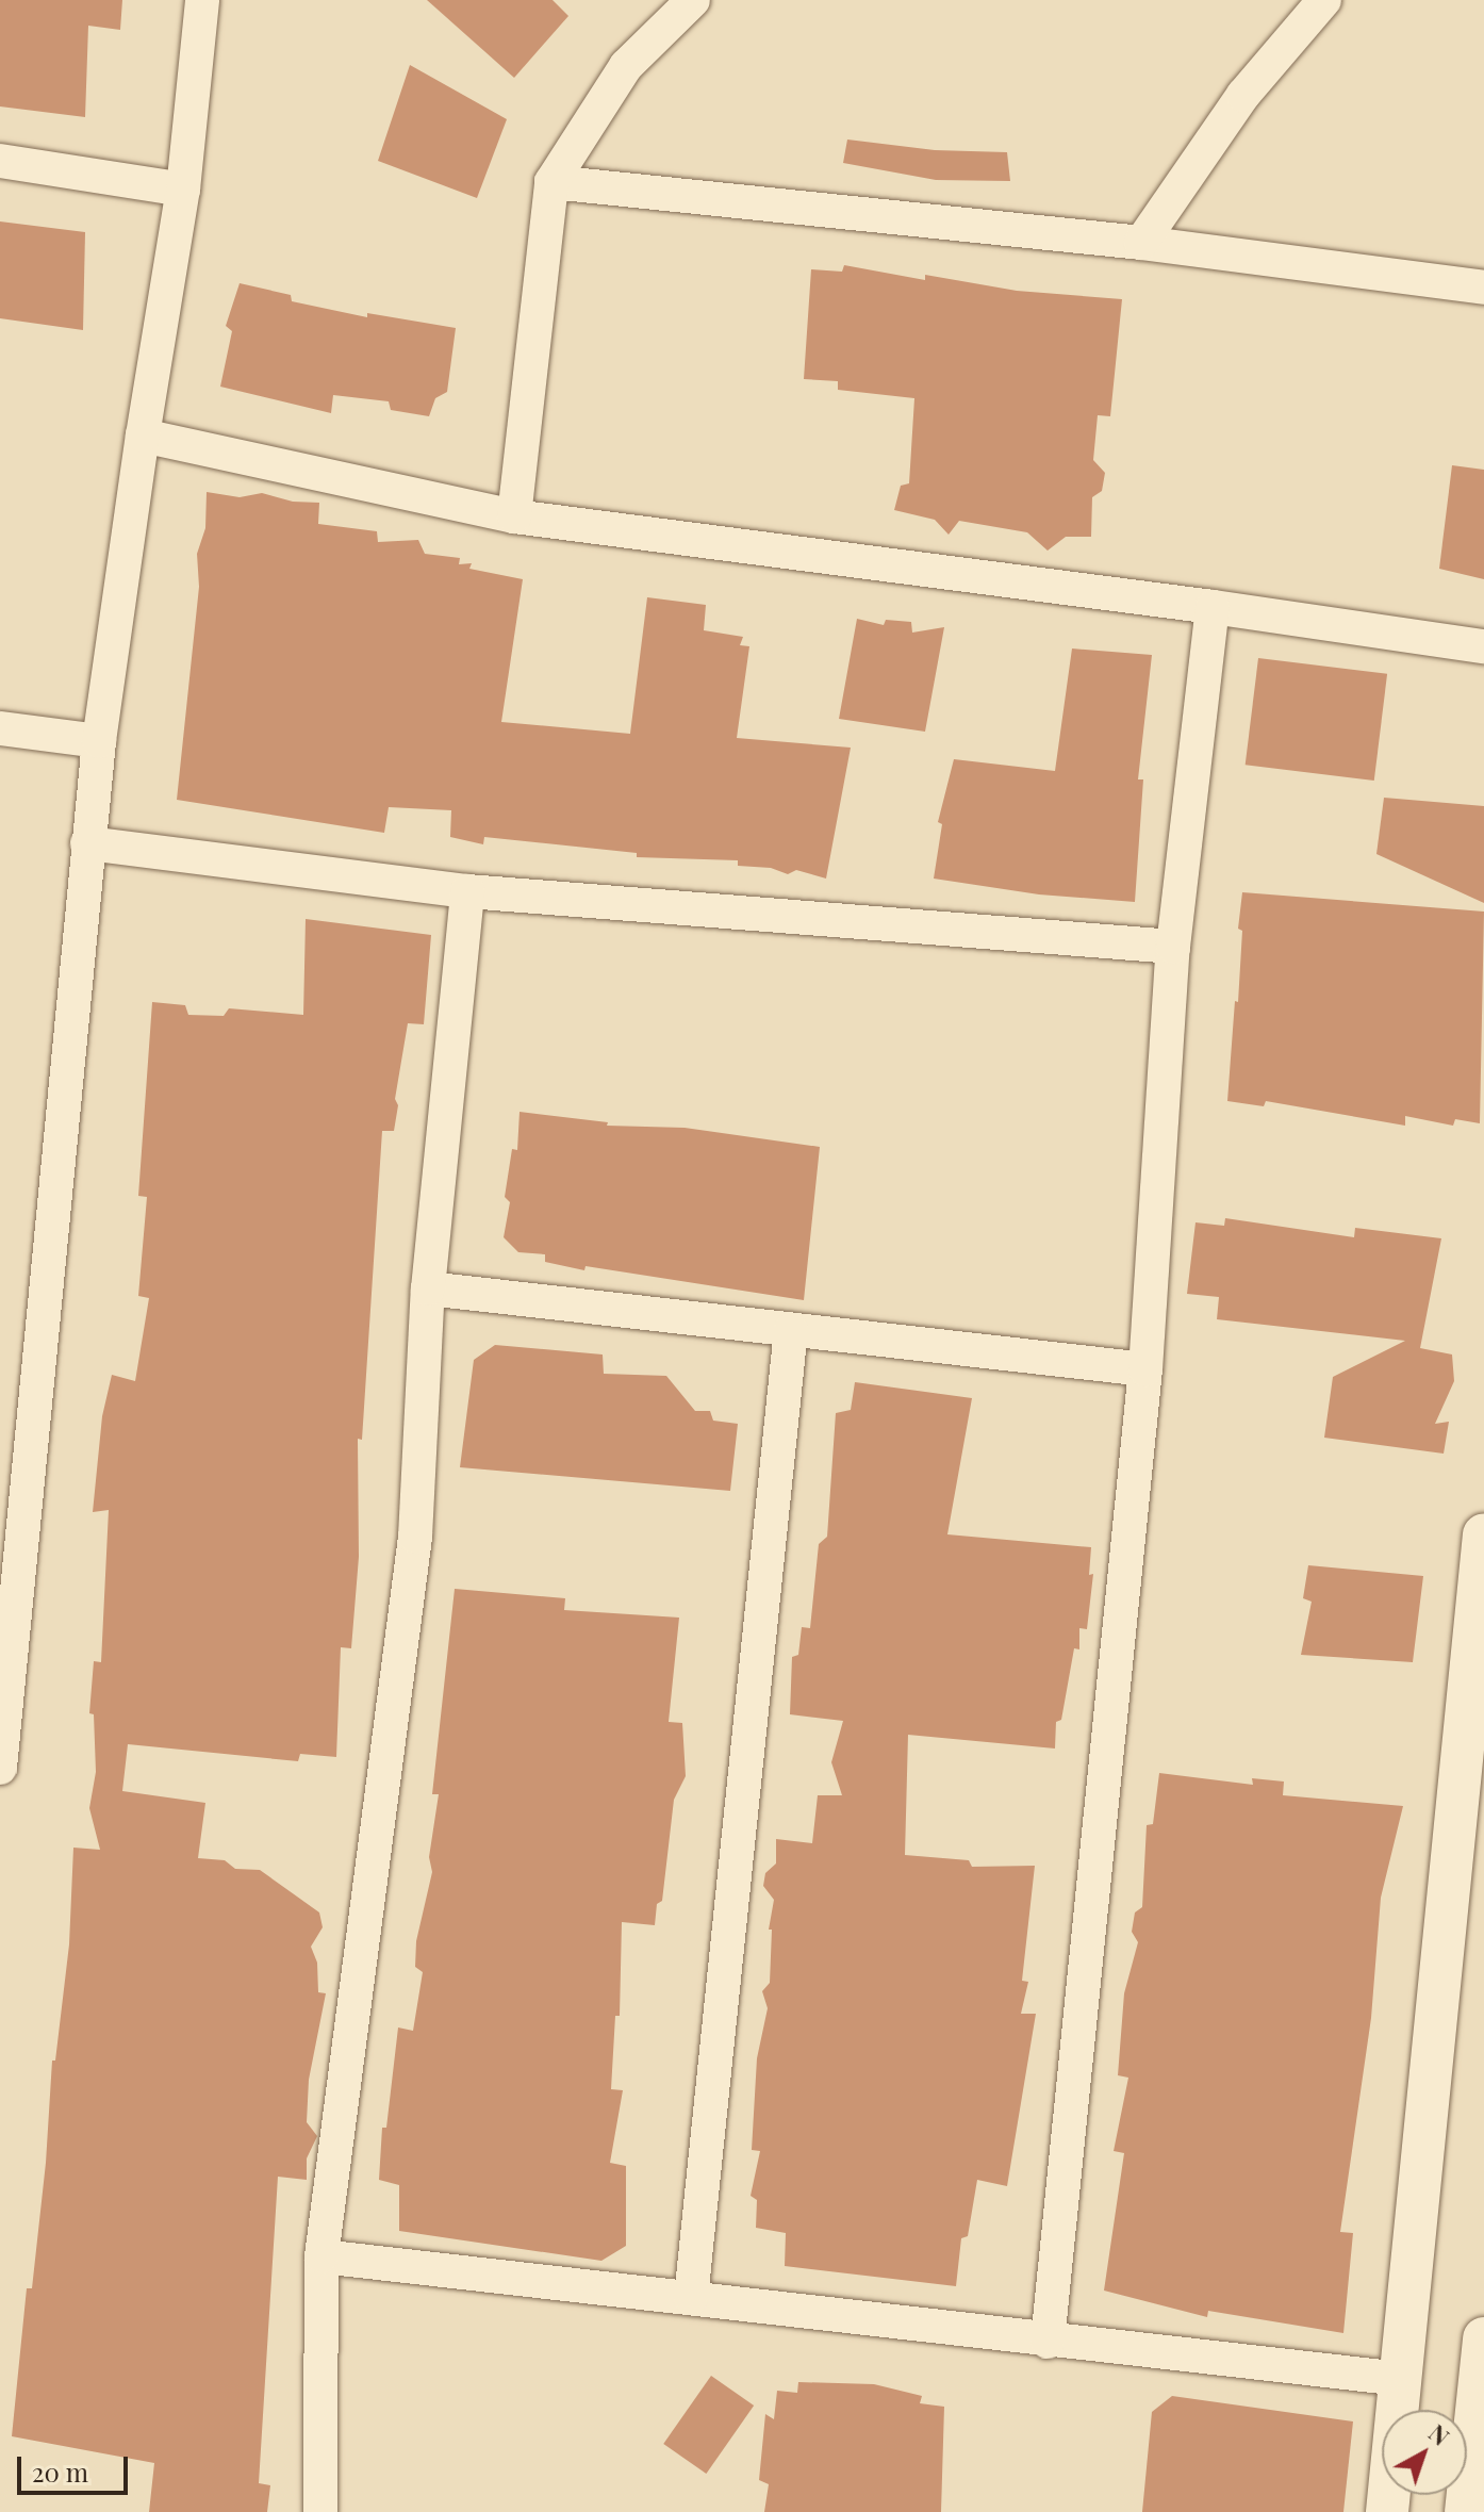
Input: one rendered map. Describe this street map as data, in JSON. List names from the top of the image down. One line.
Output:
{"scale_bar":"20 m","north":"top right"}
